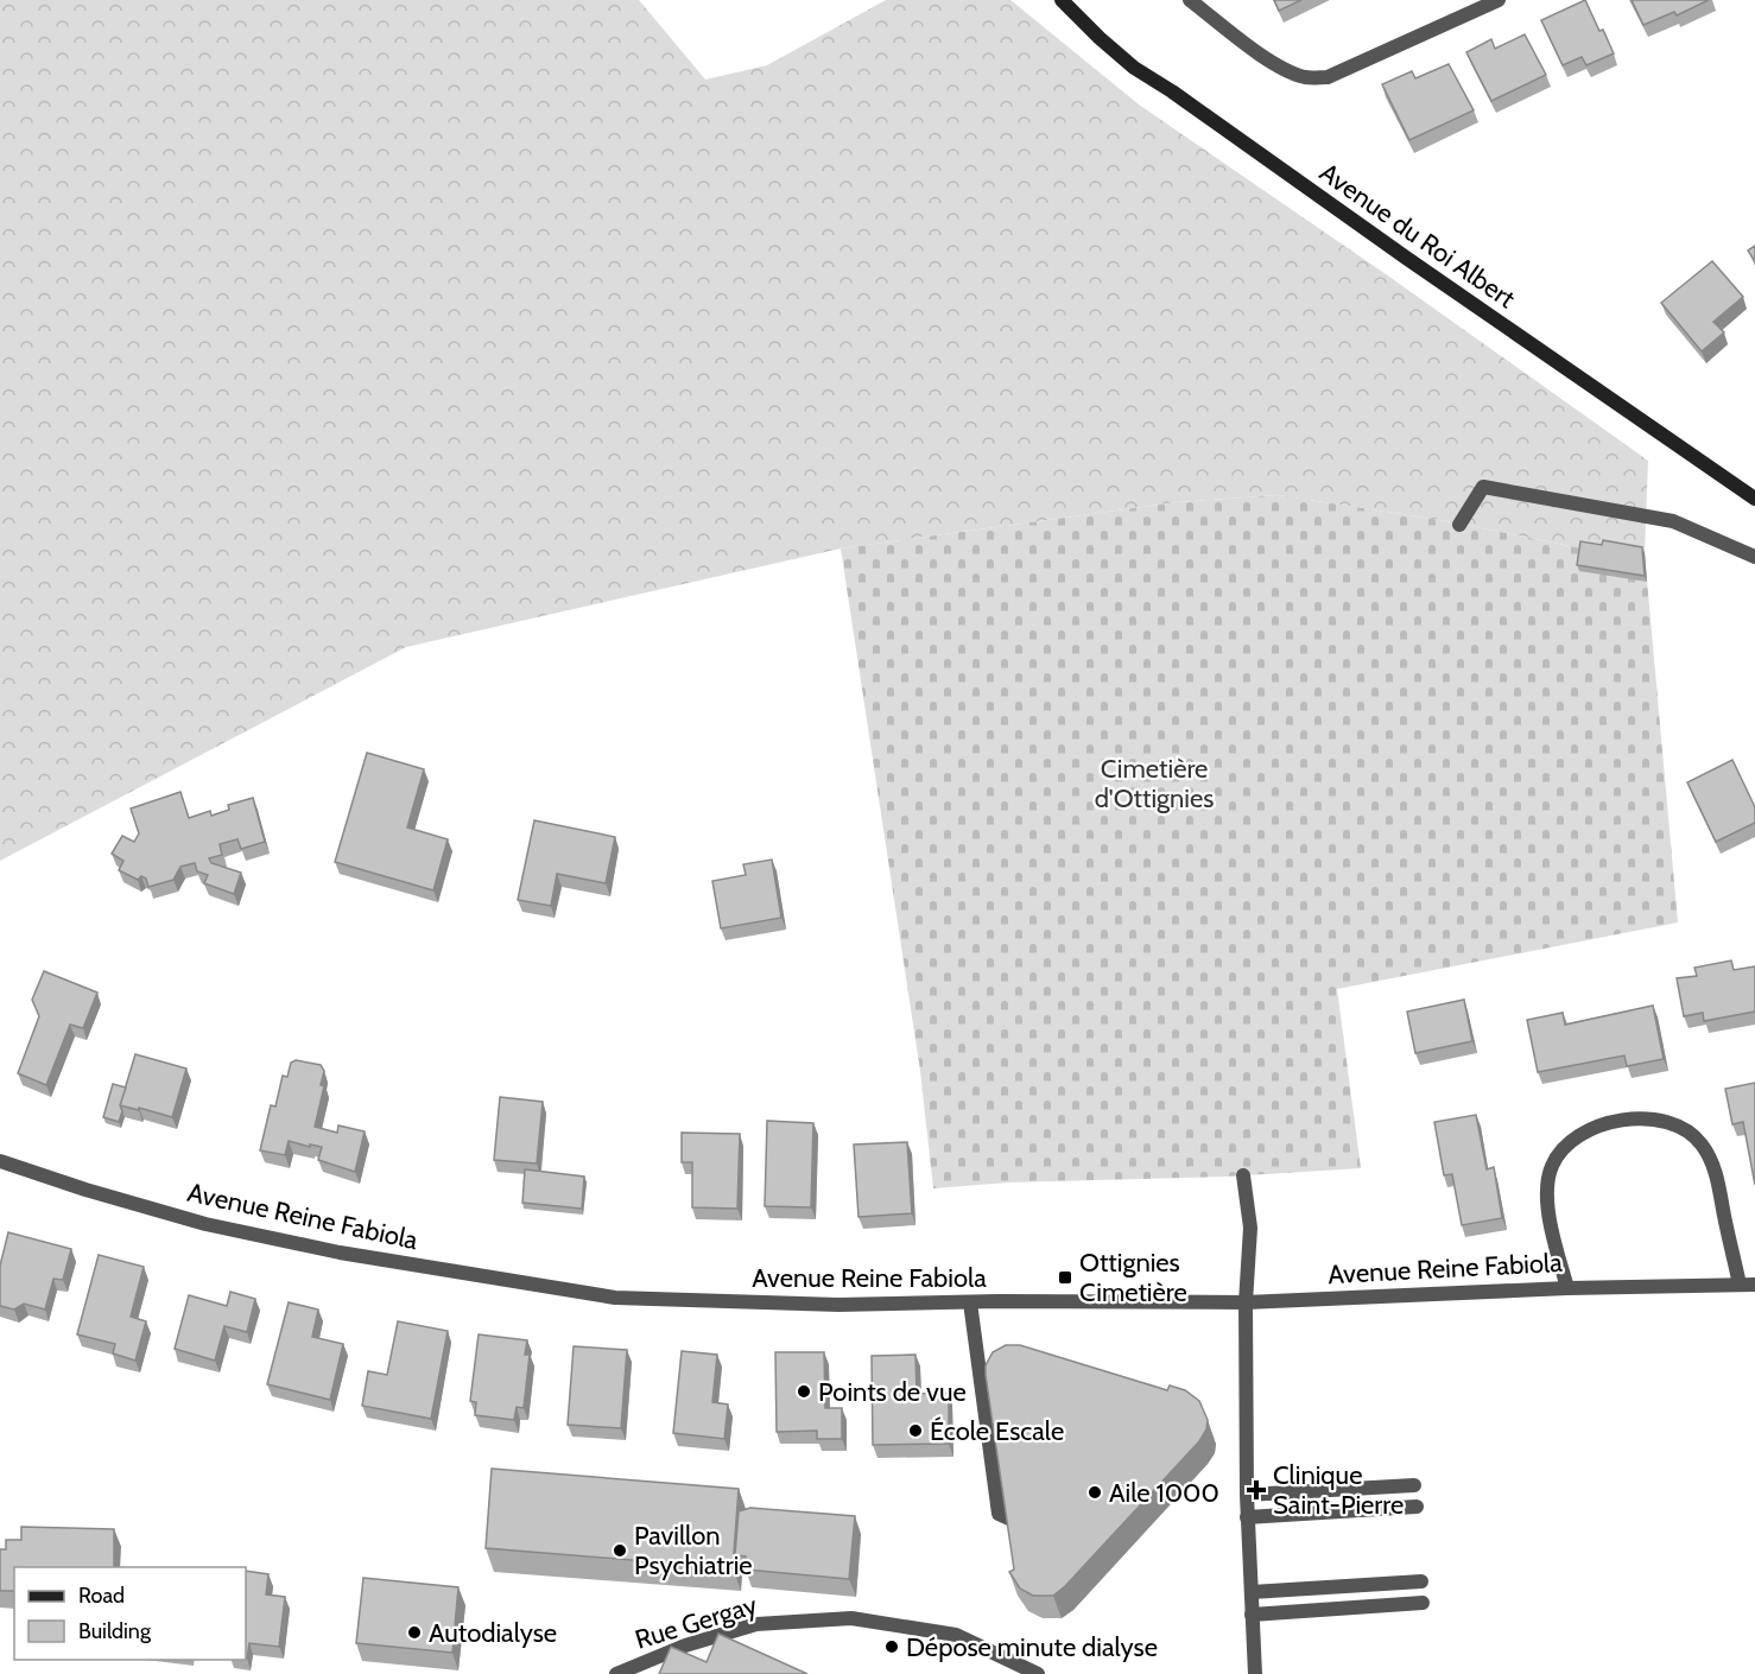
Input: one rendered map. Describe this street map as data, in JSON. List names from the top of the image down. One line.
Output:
{"streets":{"main road":["Avenue du Roi Albert"],"street":["Avenue Reine Fabiola","Rue Gergay"]},"parks":["Cimetière d'Ottignies"],"places":{"transit":["Ottignies Cimetière"],"other":["Points de vue","École Escale","Aile 1000","Pavillon Psychiatrie","Autodialyse","Dépose minute dialyse"],"health":["Clinique Saint-Pierre"]},"legend":["Road","Building"]}
